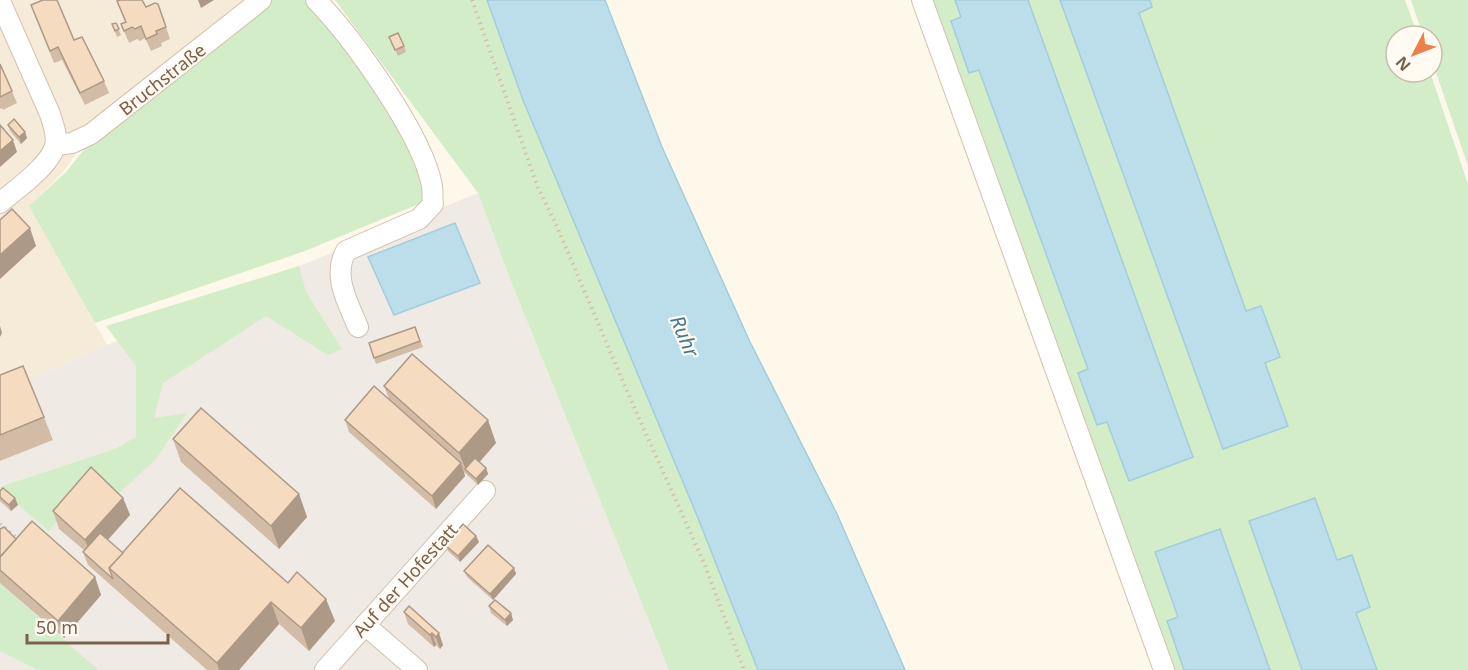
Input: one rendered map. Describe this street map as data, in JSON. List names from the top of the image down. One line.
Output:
{"streets":{"street":["Bruchstraße","Auf der Hofestatt"]},"water":["Ruhr"],"scale_bar":"50 m","north":"bottom left"}
